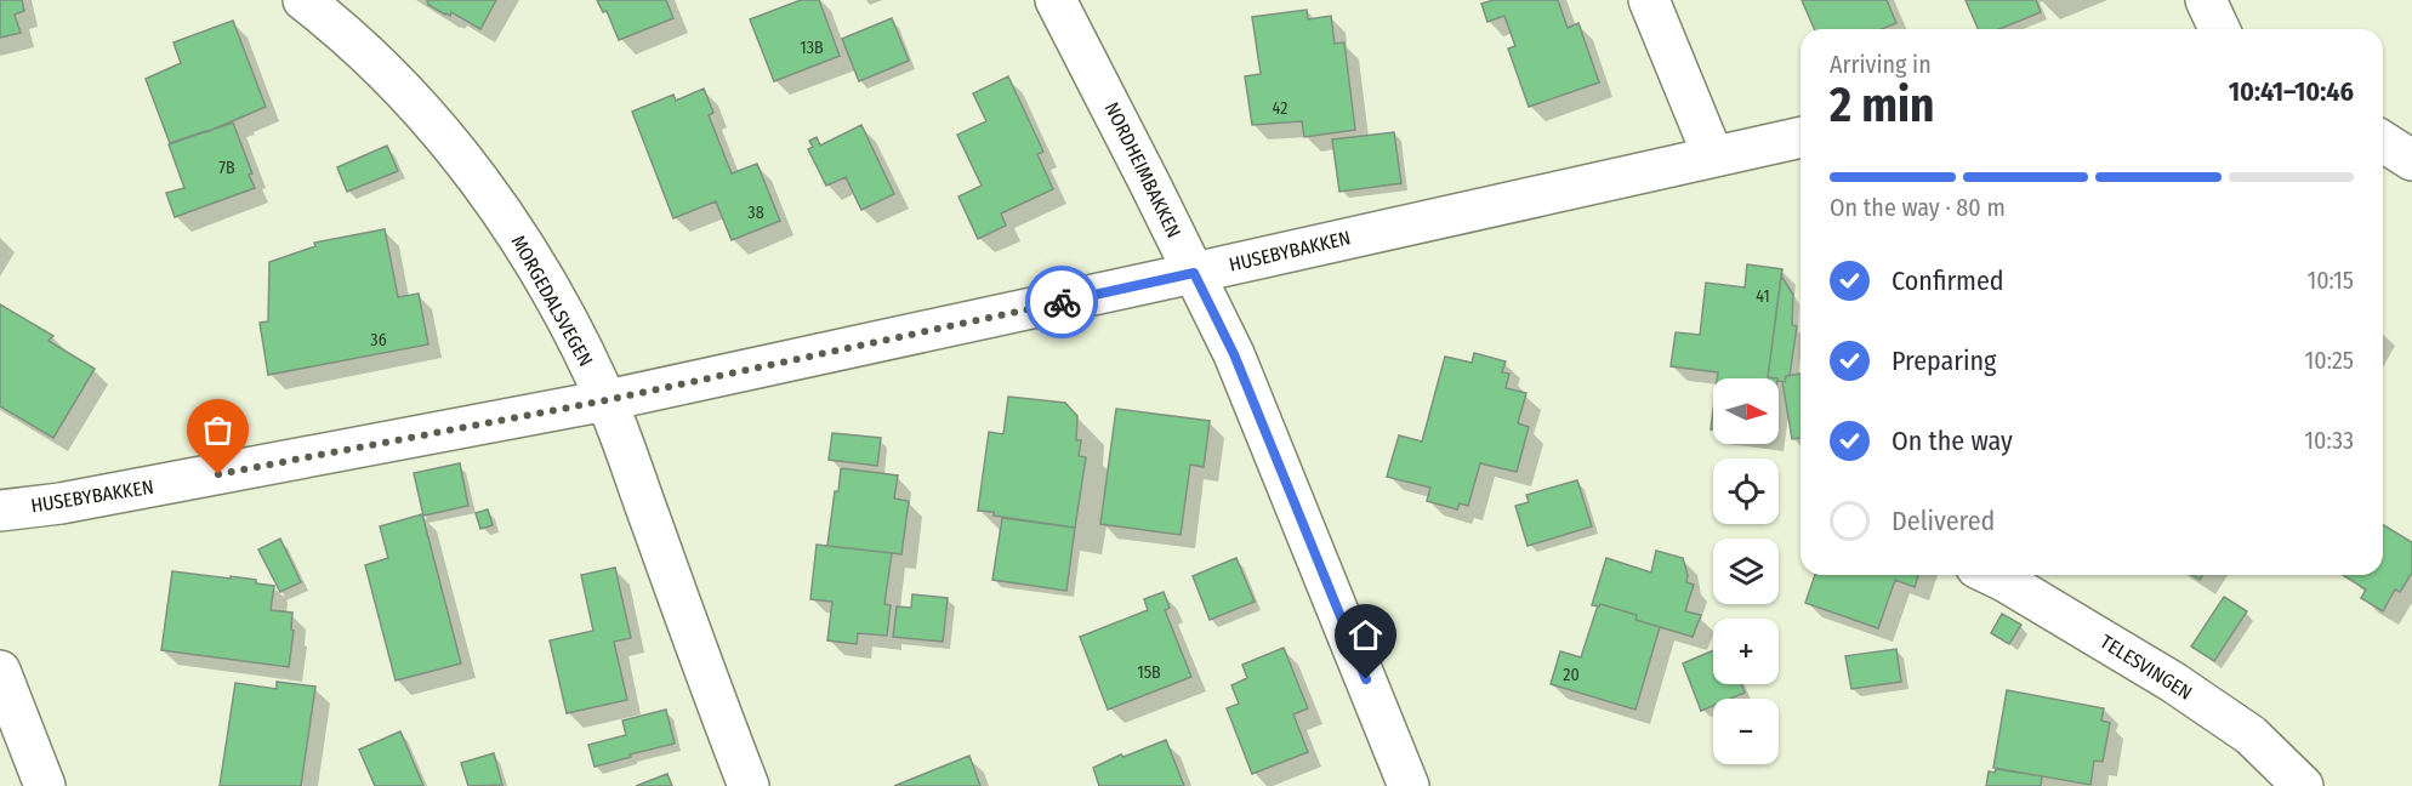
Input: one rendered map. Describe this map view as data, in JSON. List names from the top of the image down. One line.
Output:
{"streets":{"street":["NORDHEIMBAKKEN","HUSEBYBAKKEN","MORGEDALSVEGEN","TELESVINGEN"]},"crossings":[["NORDHEIMBAKKEN","HUSEBYBAKKEN"],["HUSEBYBAKKEN","MORGEDALSVEGEN"]],"house_numbers":["13B","42","7B","38","41","36","15B","20"],"north":"right","page":{"heading":["2 min","Arriving in","10:41–10:46"],"bar":"On the way · 80 m","list":[["Confirmed","10:15"],["Preparing","10:25"],["On the way","10:33"],"Delivered"],"map_buttons":["+","−"]}}
